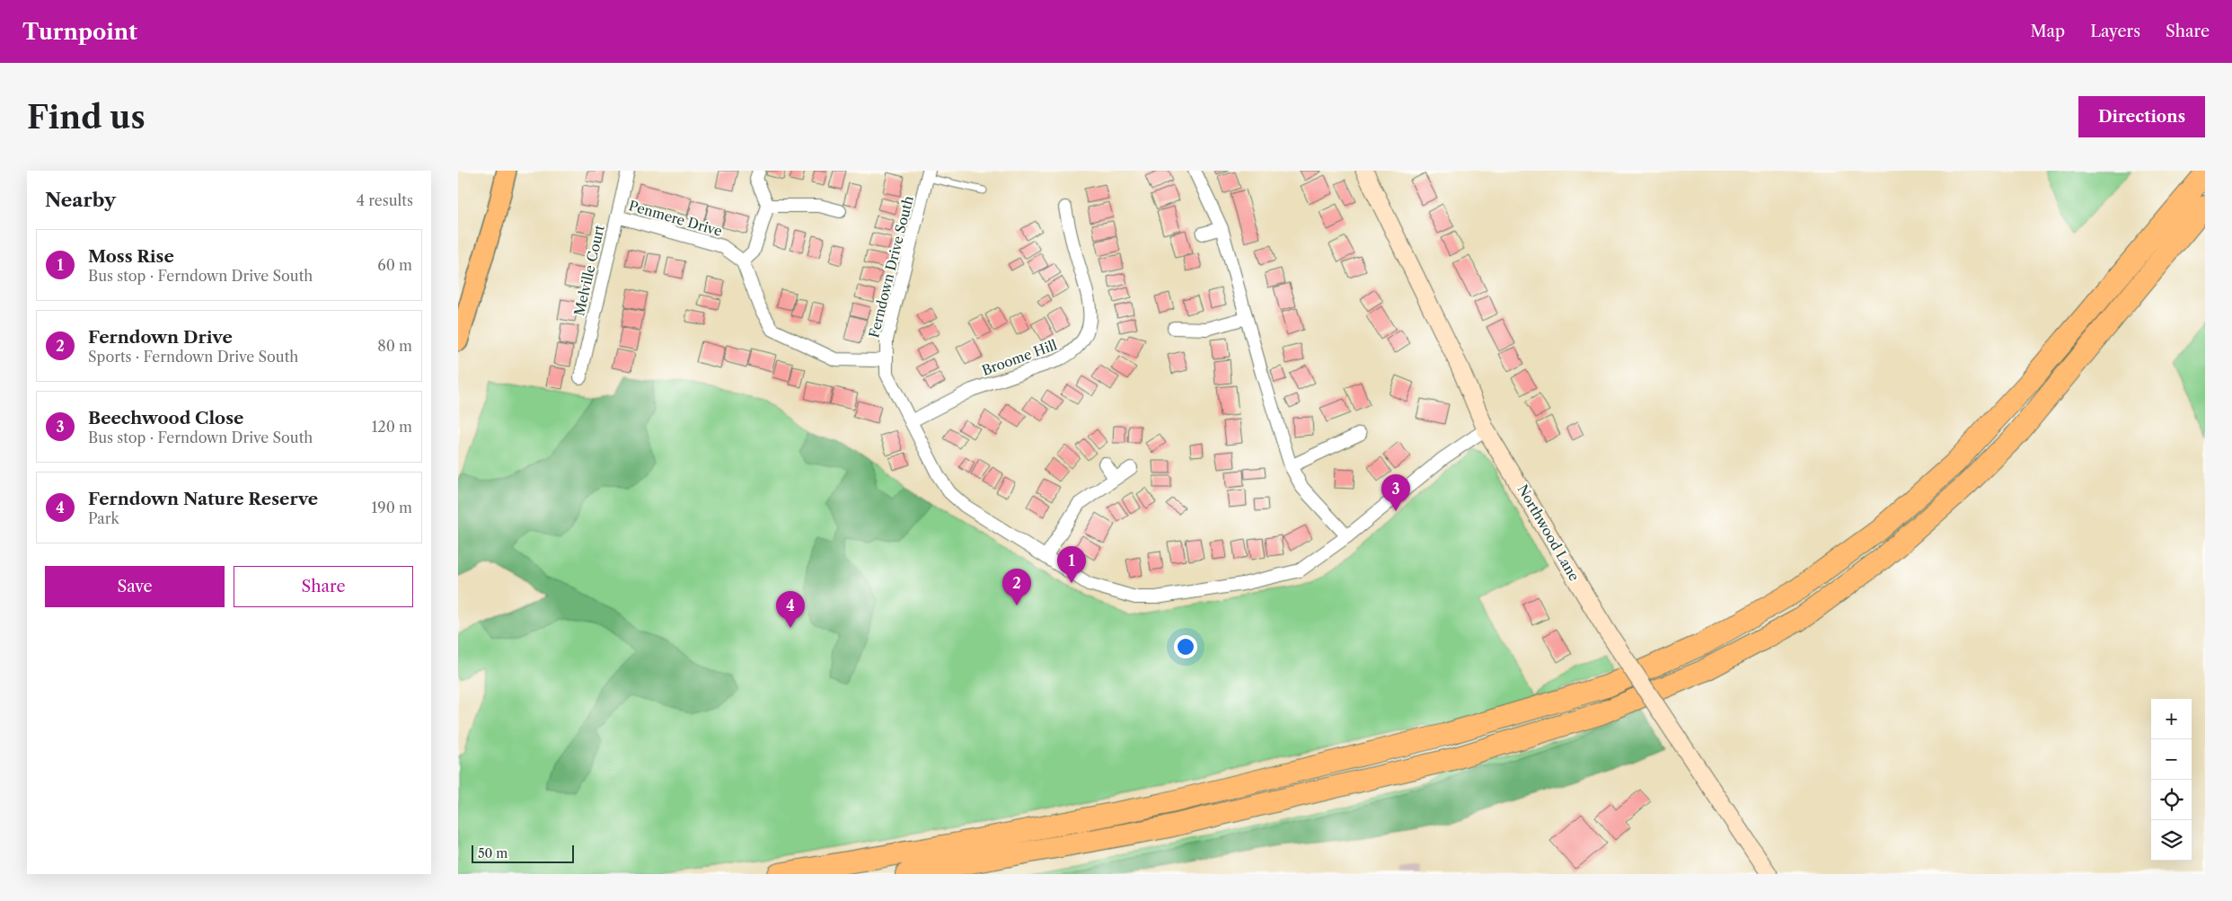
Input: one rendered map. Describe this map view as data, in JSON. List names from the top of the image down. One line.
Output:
{"streets":{"street":["Penmere Drive","Ferndown Drive South","Melville Court","Broome Hill","Northwood Lane"]},"crossings":[["Penmere Drive","Melville Court"],["Ferndown Drive South","Broome Hill"],["Ferndown Drive South","Northwood Lane"]],"scale_bar":"50 m","page":{"header":"Turnpoint","nav":["Map","Layers","Share"],"buttons":["Directions",["Save","Share"]],"title":"Find us","heading":["Nearby","4 results"],"list":[{"mark":"1","name":"Moss Rise","note":"Bus stop · Ferndown Drive South","value":"60 m"},{"mark":"2","name":"Ferndown Drive","note":"Sports · Ferndown Drive South","value":"80 m"},{"mark":"3","name":"Beechwood Close","note":"Bus stop · Ferndown Drive South","value":"120 m"},{"mark":"4","name":"Ferndown Nature Reserve","note":"Park","value":"190 m"}],"pins":["3","1","2","4"],"map_buttons":["+","−"],"scale":"50 m"}}
